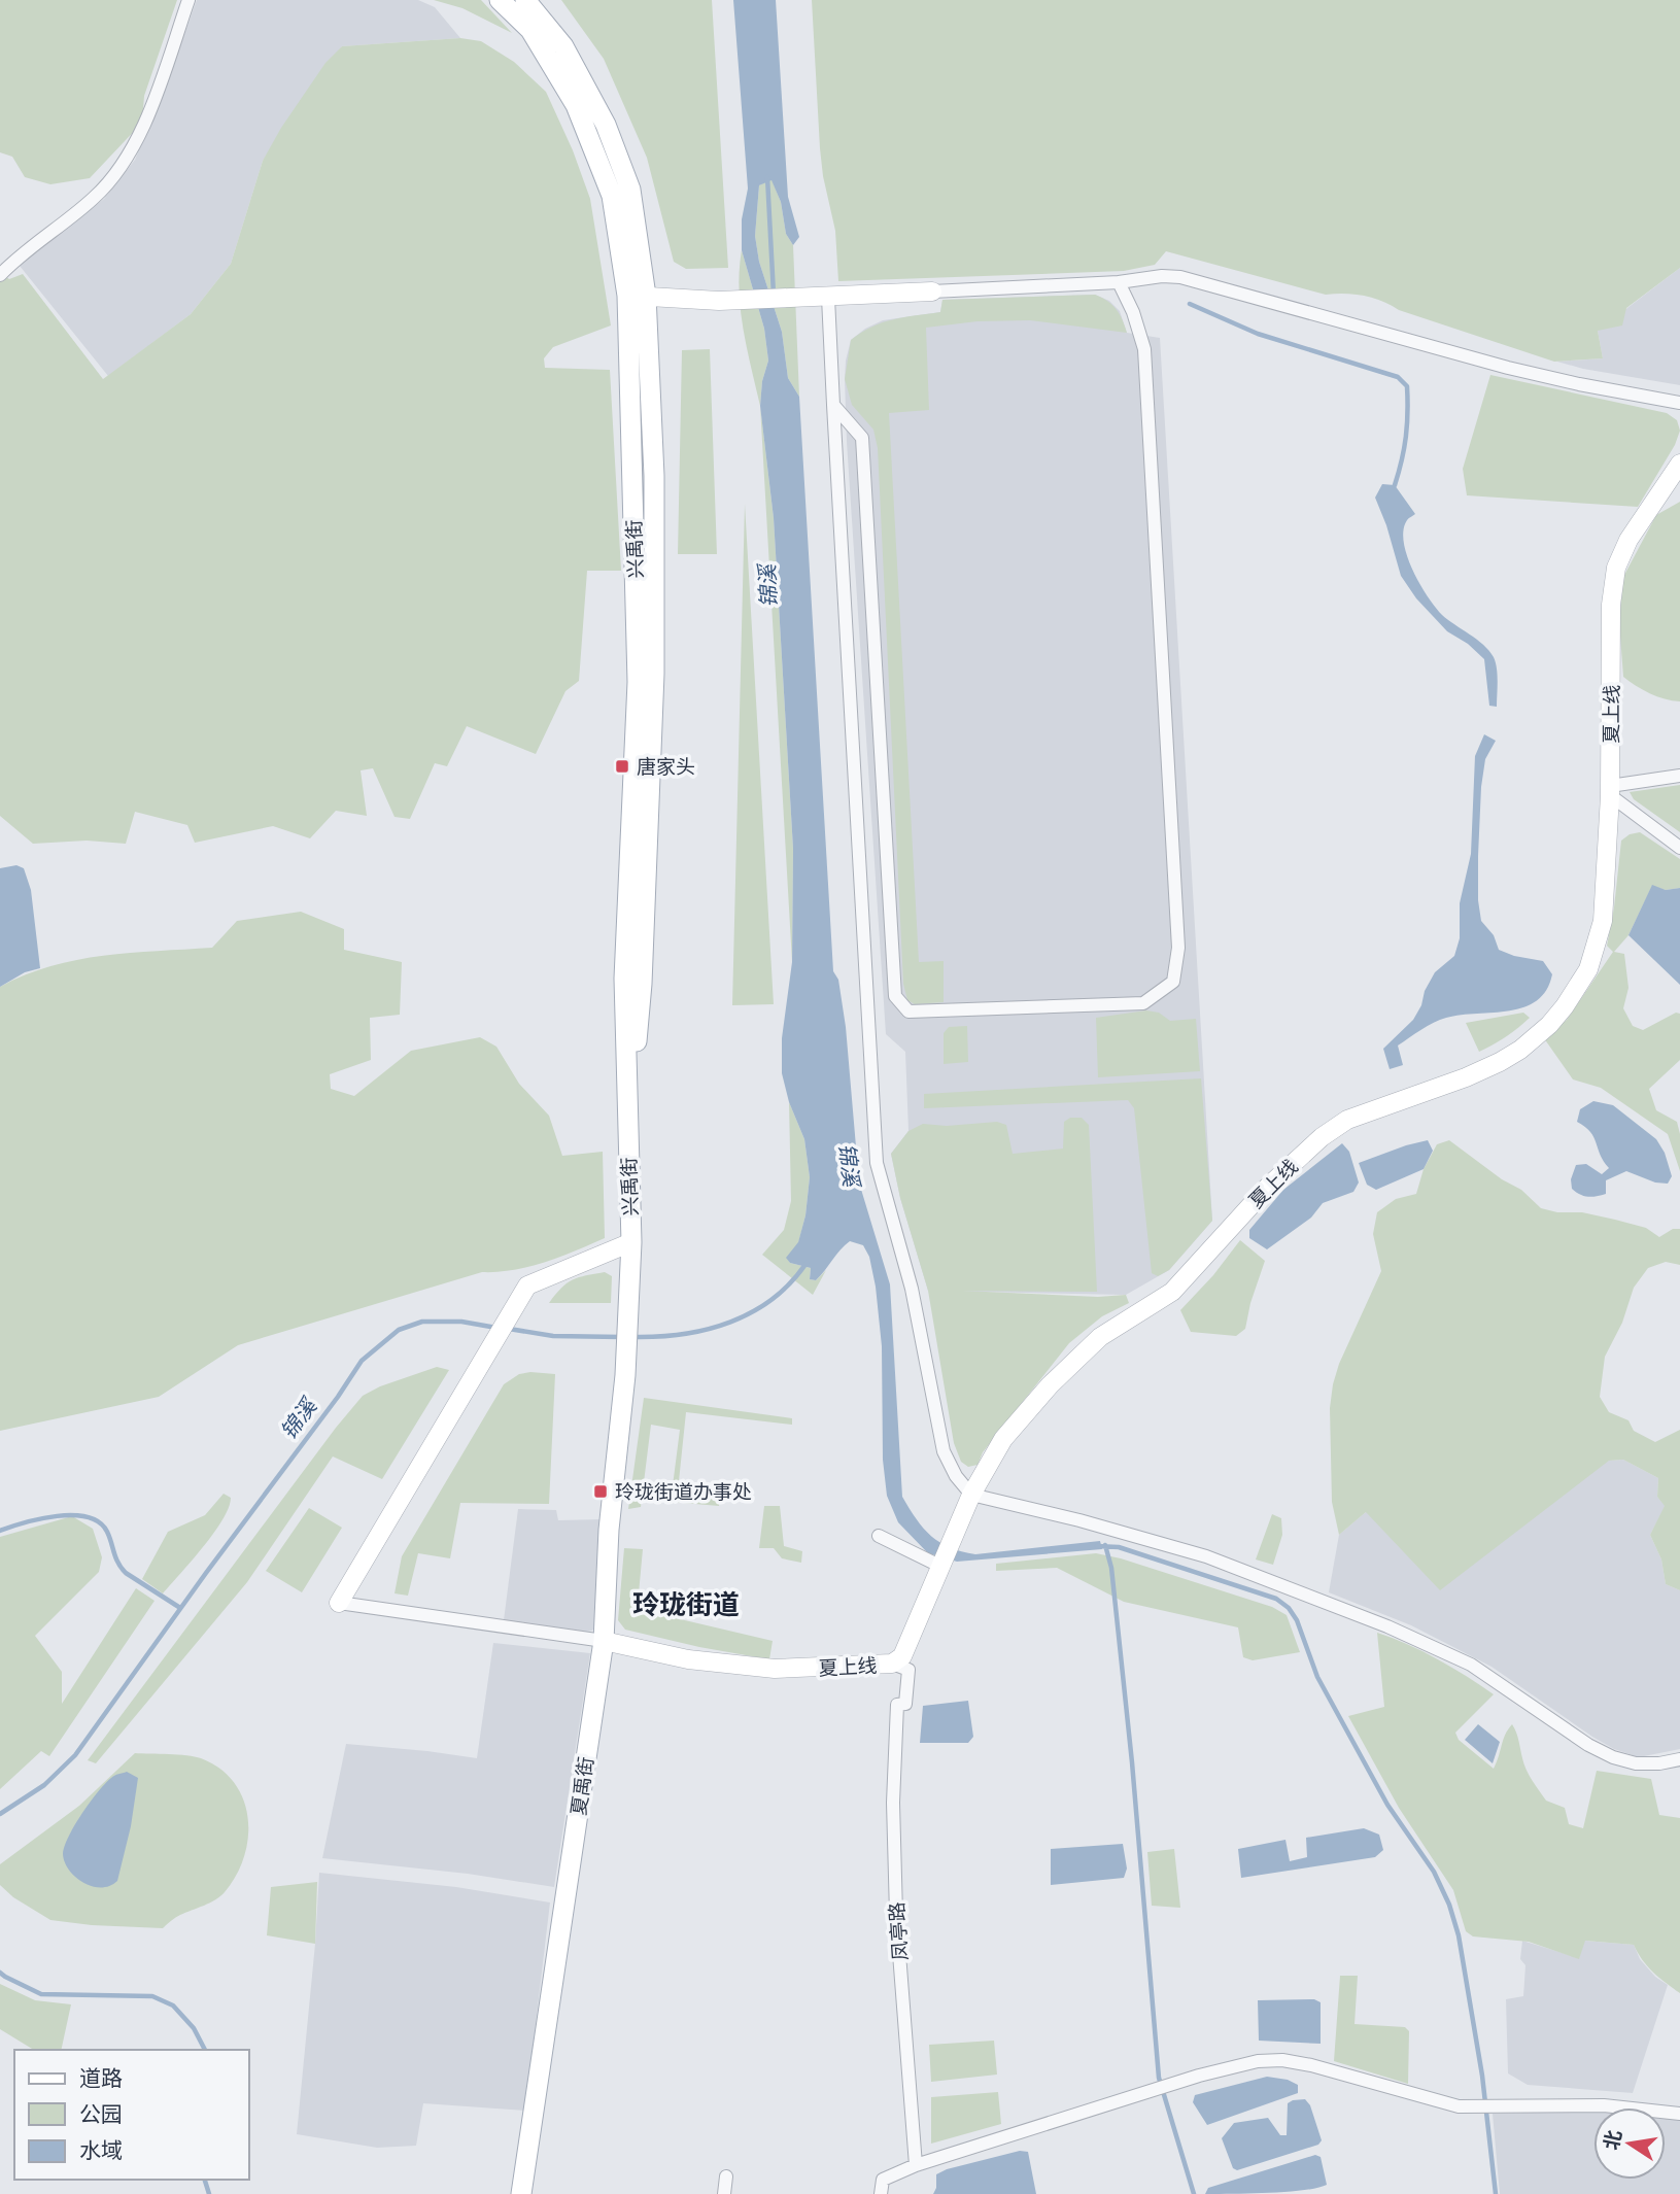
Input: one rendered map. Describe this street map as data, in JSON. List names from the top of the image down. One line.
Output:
{"streets":{"main road":["兴禹街","夏禹街"],"street":["夏上线","凤亭路"]},"crossings":[["兴禹街","夏禹街"],["夏上线","夏禹街"],["夏上线","凤亭路"]],"districts":["玲珑街道"],"water":["锦溪"],"places":{"transit":["唐家头","玲珑街道办事处"]},"legend":["道路","公园","水域"],"north":"left"}
